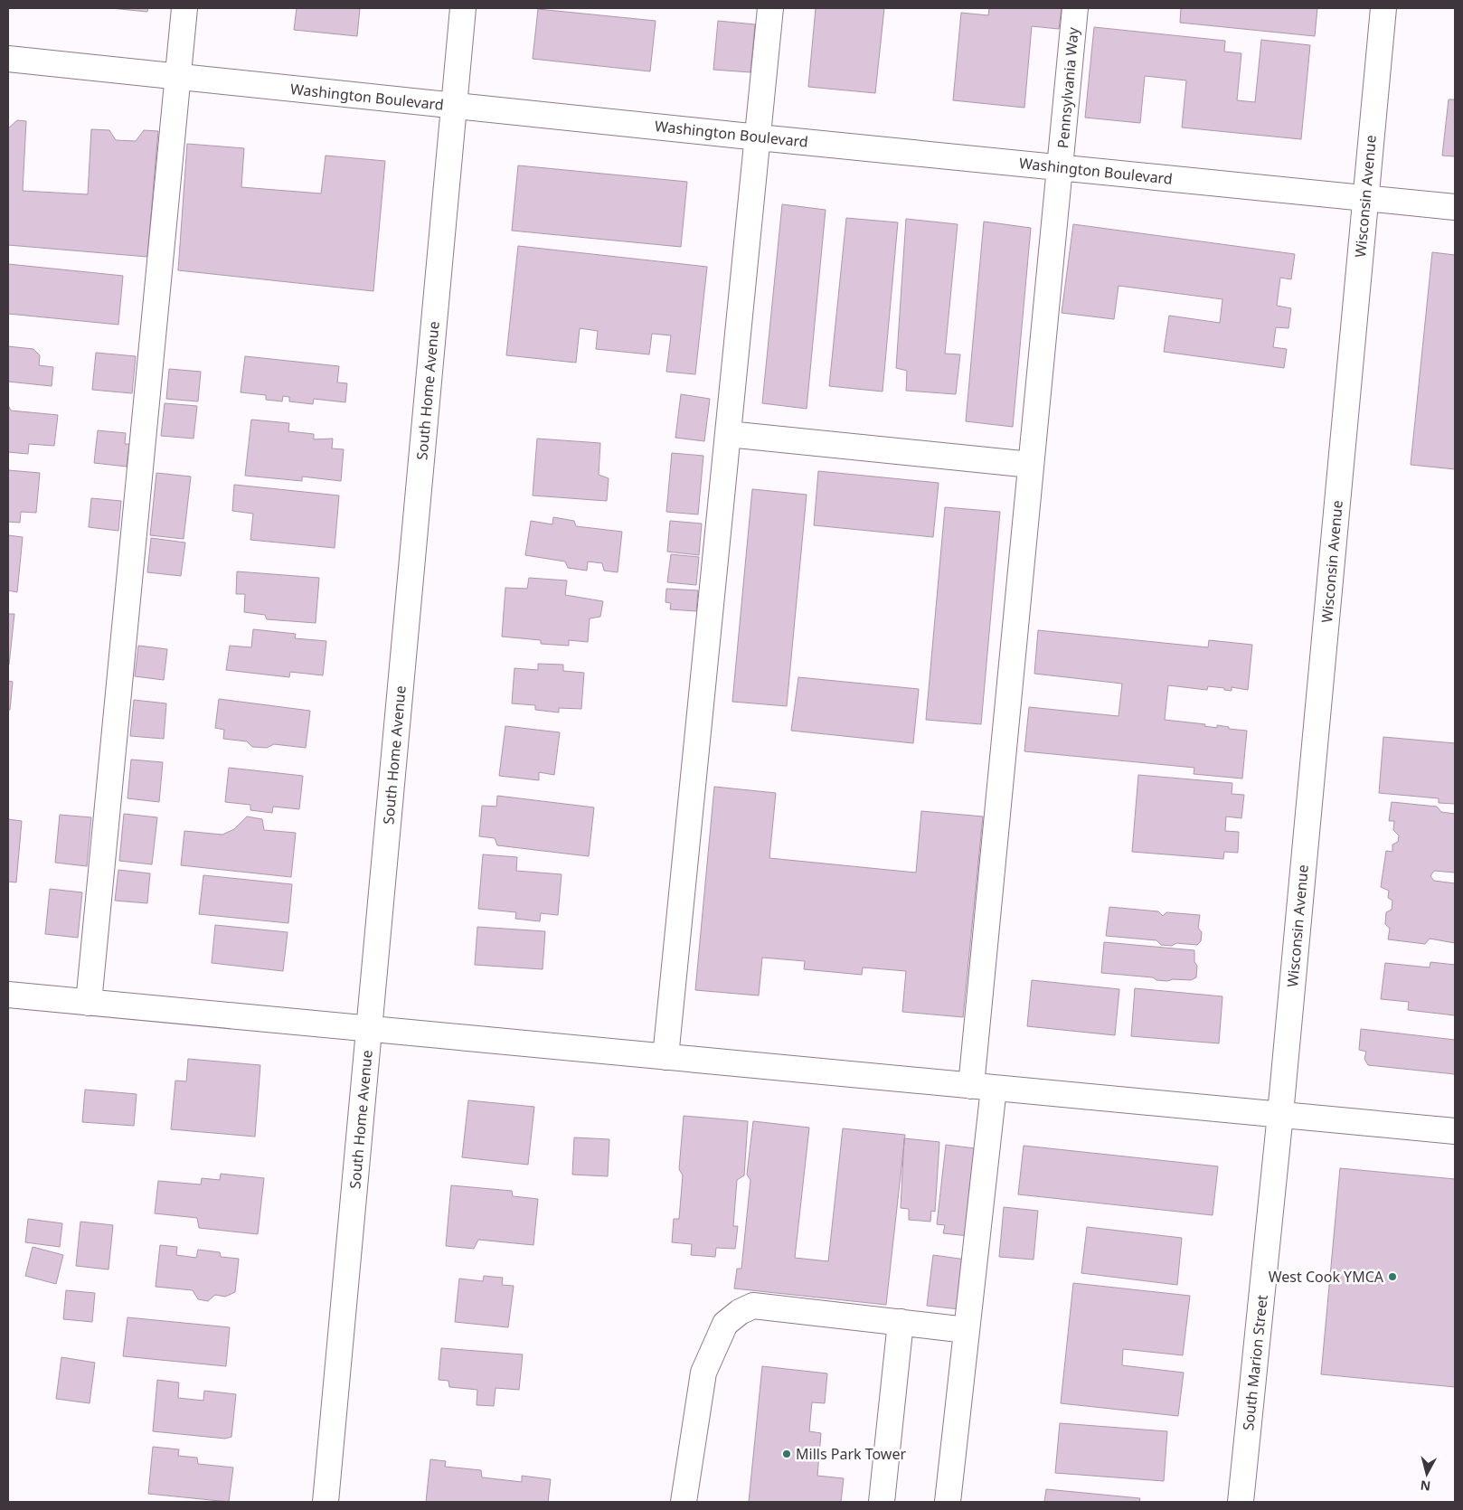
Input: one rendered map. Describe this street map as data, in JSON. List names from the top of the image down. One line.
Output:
{"streets":{"street":["Pennsylvania Way","Washington Boulevard","Wisconsin Avenue","South Home Avenue","South Marion Street"]},"crossings":[["Pennsylvania Way","Washington Boulevard"],["Washington Boulevard","Wisconsin Avenue"],["Washington Boulevard","South Home Avenue"],["Wisconsin Avenue","South Marion Street"]],"places":["West Cook YMCA","Mills Park Tower"],"north":"bottom"}
